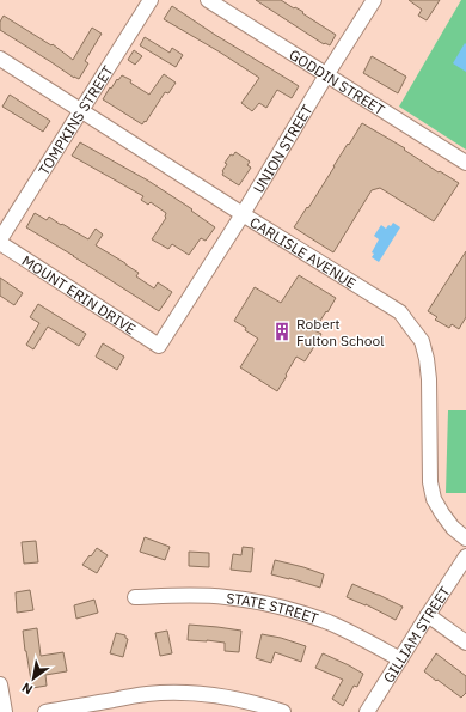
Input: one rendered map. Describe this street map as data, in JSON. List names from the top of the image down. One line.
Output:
{"streets":{"street":["GODDIN STREET","TOMPKINS STREET","UNION STREET","CARLISLE AVENUE","MOUNT ERIN DRIVE","STATE STREET","GILLIAM STREET"]},"crossings":[["GODDIN STREET","UNION STREET"],["TOMPKINS STREET","CARLISLE AVENUE"],["UNION STREET","CARLISLE AVENUE"],["UNION STREET","MOUNT ERIN DRIVE"],["STATE STREET","GILLIAM STREET"]],"places":{"building":["Robert Fulton School"]},"north":"bottom left"}
